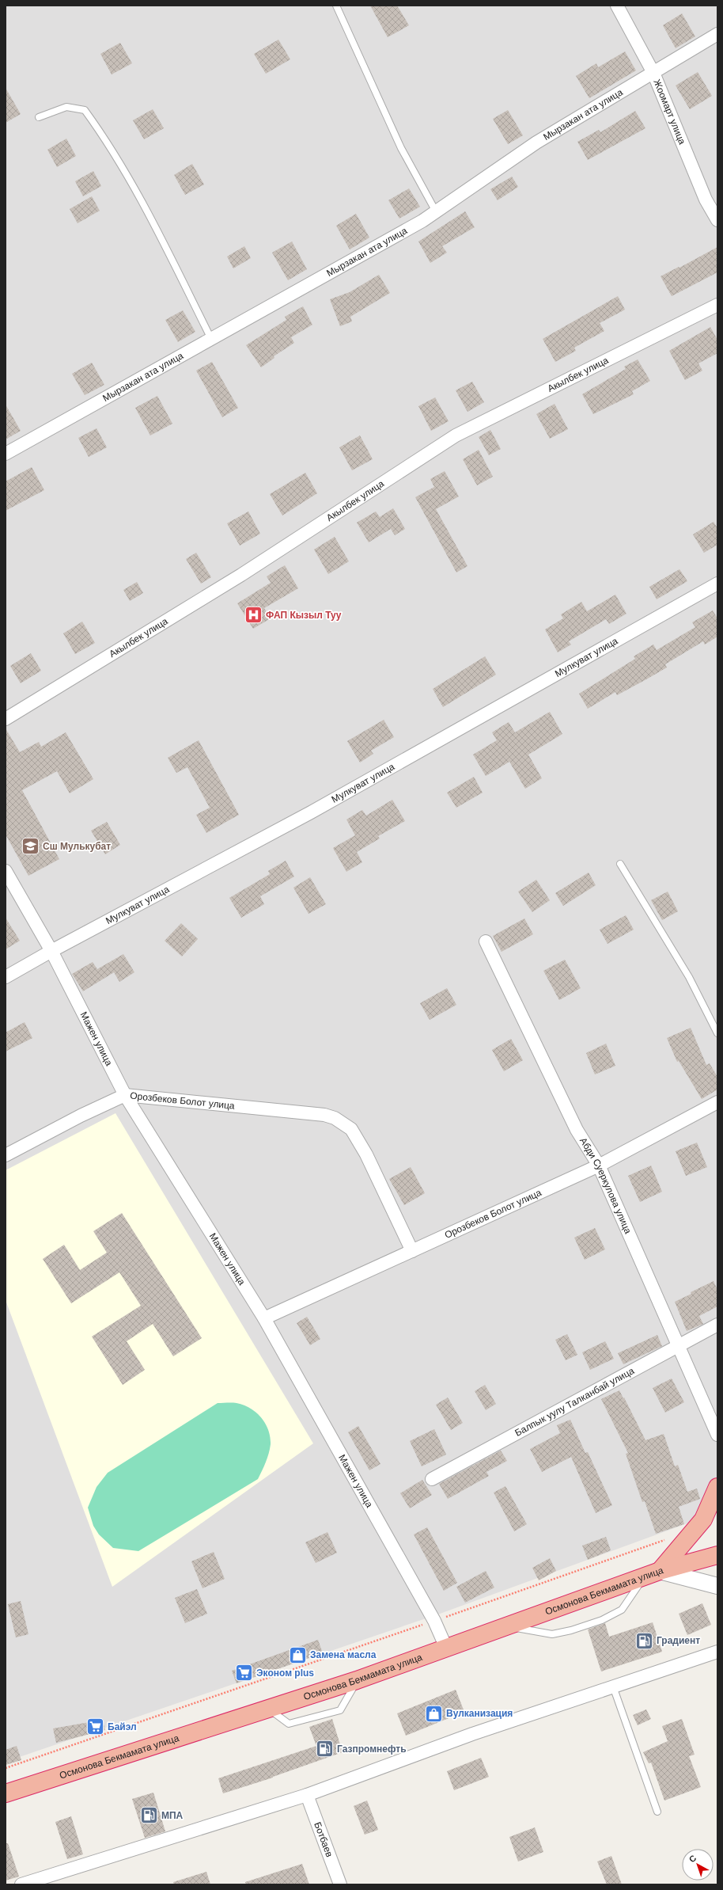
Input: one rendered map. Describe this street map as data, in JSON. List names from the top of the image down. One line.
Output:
{"streets":{"highway":["Осмонова Бекмамата улица"],"street":["Жоомарт улица","Мырзакан ата улица","Акылбек улица","Мулкуват улица","Мажен улица","Орозбеков Болот улица","Абди Суеркулова улица","Балпык уулу Талканбай улица","Ботбаев"]},"crossings":[["Жоомарт улица","Мырзакан ата улица"],["Мулкуват улица","Мажен улица"],["Мажен улица","Орозбеков Болот улица"],["Мажен улица","Осмонова Бекмамата улица"],["Орозбеков Болот улица","Абди Суеркулова улица"],["Абди Суеркулова улица","Балпык уулу Талканбай улица"]],"places":{"hospital":["ФАП Кызыл Туу"],"school or university":["Сш Мулькубат"],"fuel station":["Градиент","Газпромнефть","МПА"],"shop":["Замена масла","Вулканизация"],"supermarket":["Эконом plus","Байэл"]},"north":"top left"}
